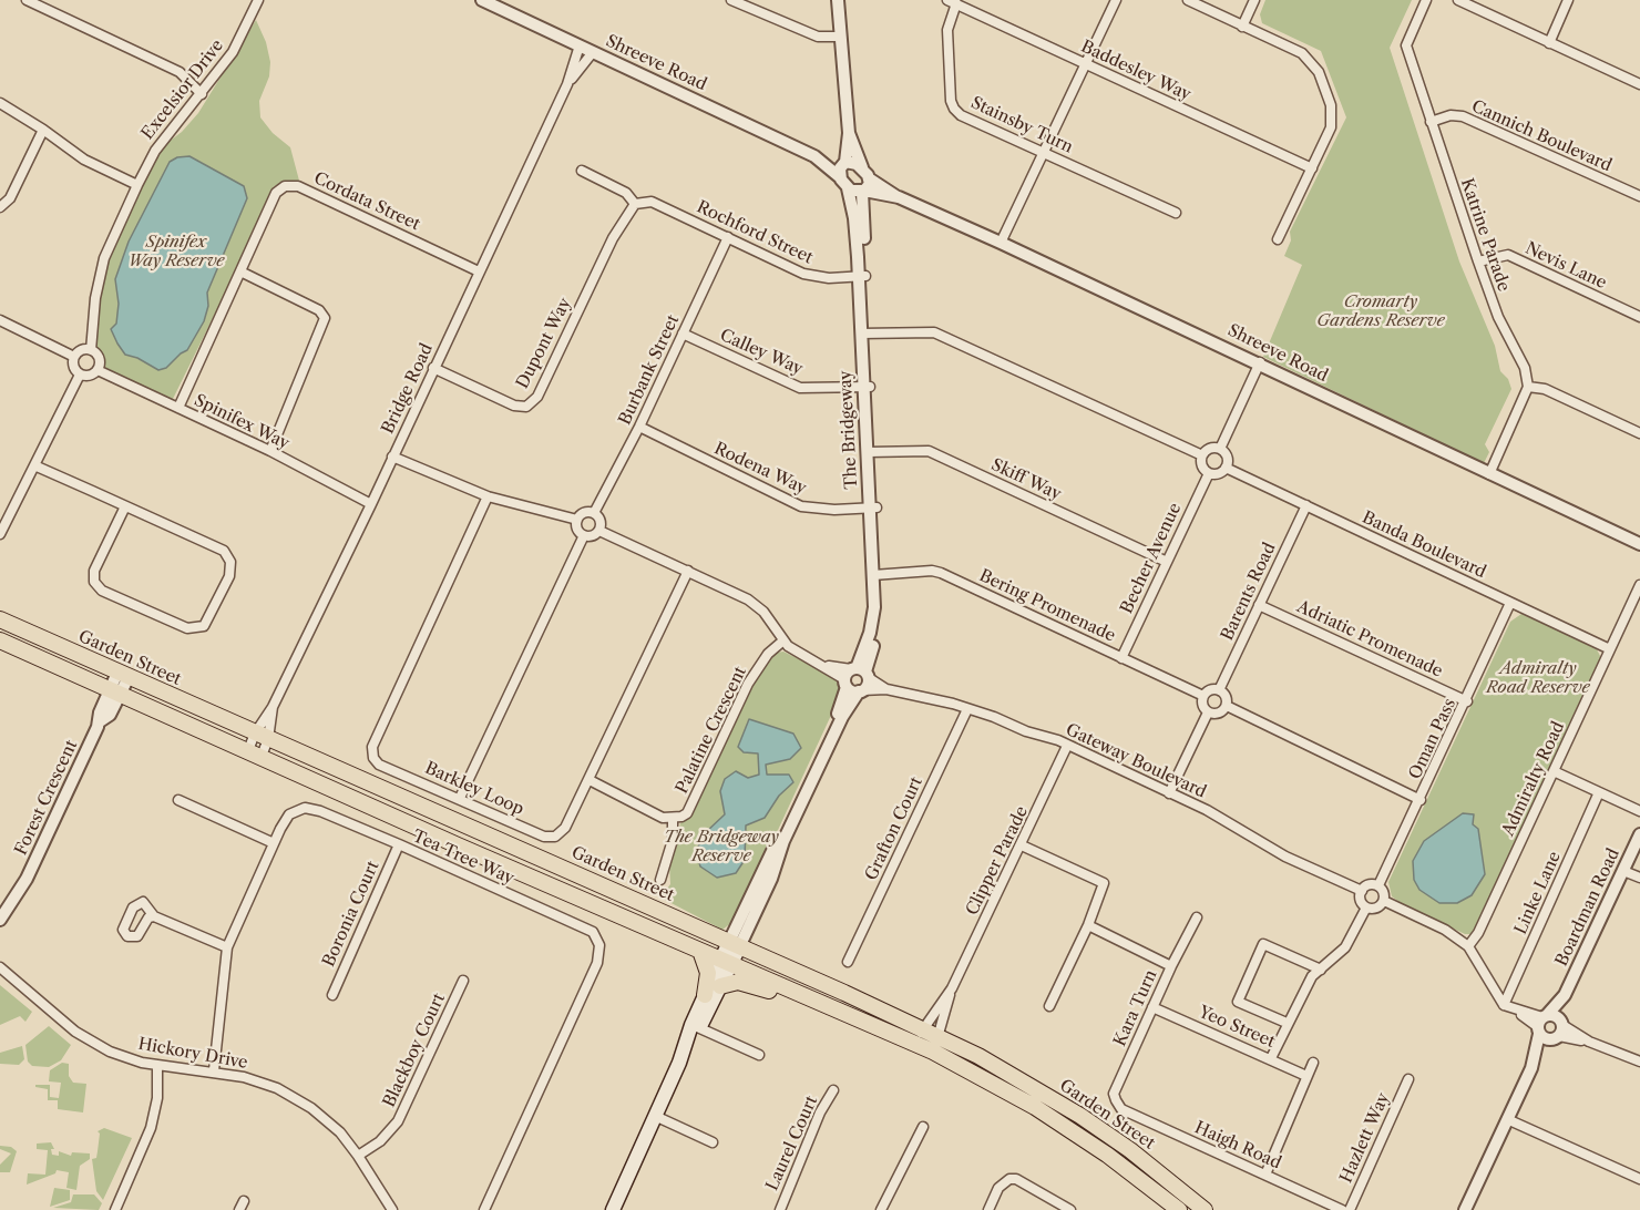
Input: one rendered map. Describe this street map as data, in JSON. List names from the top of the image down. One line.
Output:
{"streets":{"main road":["The Bridgeway","Garden Street"],"street":["Shreeve Road","Baddesley Way","Excelsior Drive","Stainsby Turn","Cannich Boulevard","Cordata Street","Rochford Street","Katrine Parade","Nevis Lane","Dupont Way","Calley Way","Burbank Street","Bridge Road","Spinifex Way","Rodena Way","Skiff Way","Banda Boulevard","Becher Avenue","Barents Road","Bering Promenade","Adriatic Promenade","Palatine Crescent","Oman Pass","Gateway Boulevard","Admiralty Road","Barkley Loop","Forest Crescent","Grafton Court","Tea Tree Way","Clipper Parade","Linke Lane","Boardman Road","Boronia Court","Kara Turn","Yeo Street","Blackboy Court","Hickory Drive","Hazlett Way","Laurel Court","Haigh Road"]},"crossings":[["Shreeve Road","Bridge Road"],["Shreeve Road","The Bridgeway"],["Baddesley Way","Stainsby Turn"],["Excelsior Drive","Spinifex Way"],["Cannich Boulevard","Katrine Parade"],["Cordata Street","Bridge Road"],["Cordata Street","Spinifex Way"],["Rochford Street","Dupont Way"],["Rochford Street","Burbank Street"],["Rochford Street","The Bridgeway"],["Katrine Parade","Nevis Lane"],["Dupont Way","Bridge Road"],["Calley Way","Burbank Street"],["Calley Way","The Bridgeway"],["Burbank Street","Rodena Way"],["Burbank Street","Gateway Boulevard"],["Bridge Road","Spinifex Way"],["Bridge Road","Garden Street"],["The Bridgeway","Rodena Way"],["The Bridgeway","Skiff Way"],["The Bridgeway","Bering Promenade"],["The Bridgeway","Garden Street"],["The Bridgeway","Gateway Boulevard"],["Skiff Way","Becher Avenue"],["Banda Boulevard","Becher Avenue"],["Banda Boulevard","Barents Road"],["Banda Boulevard","Oman Pass"],["Banda Boulevard","Admiralty Road"],["Becher Avenue","Bering Promenade"],["Barents Road","Bering Promenade"],["Barents Road","Adriatic Promenade"],["Adriatic Promenade","Oman Pass"],["Garden Street","Forest Crescent"],["Garden Street","Clipper Parade"],["Palatine Crescent","Gateway Boulevard"],["Oman Pass","Gateway Boulevard"],["Gateway Boulevard","Barkley Loop"],["Gateway Boulevard","Grafton Court"],["Gateway Boulevard","Clipper Parade"],["Tea Tree Way","Boronia Court"],["Tea Tree Way","Hickory Drive"],["Kara Turn","Yeo Street"],["Kara Turn","Haigh Road"],["Blackboy Court","Hickory Drive"]],"parks":["Spinifex Way Reserve","Cromarty Gardens Reserve","Admiralty Road Reserve","The Bridgeway Reserve"]}
